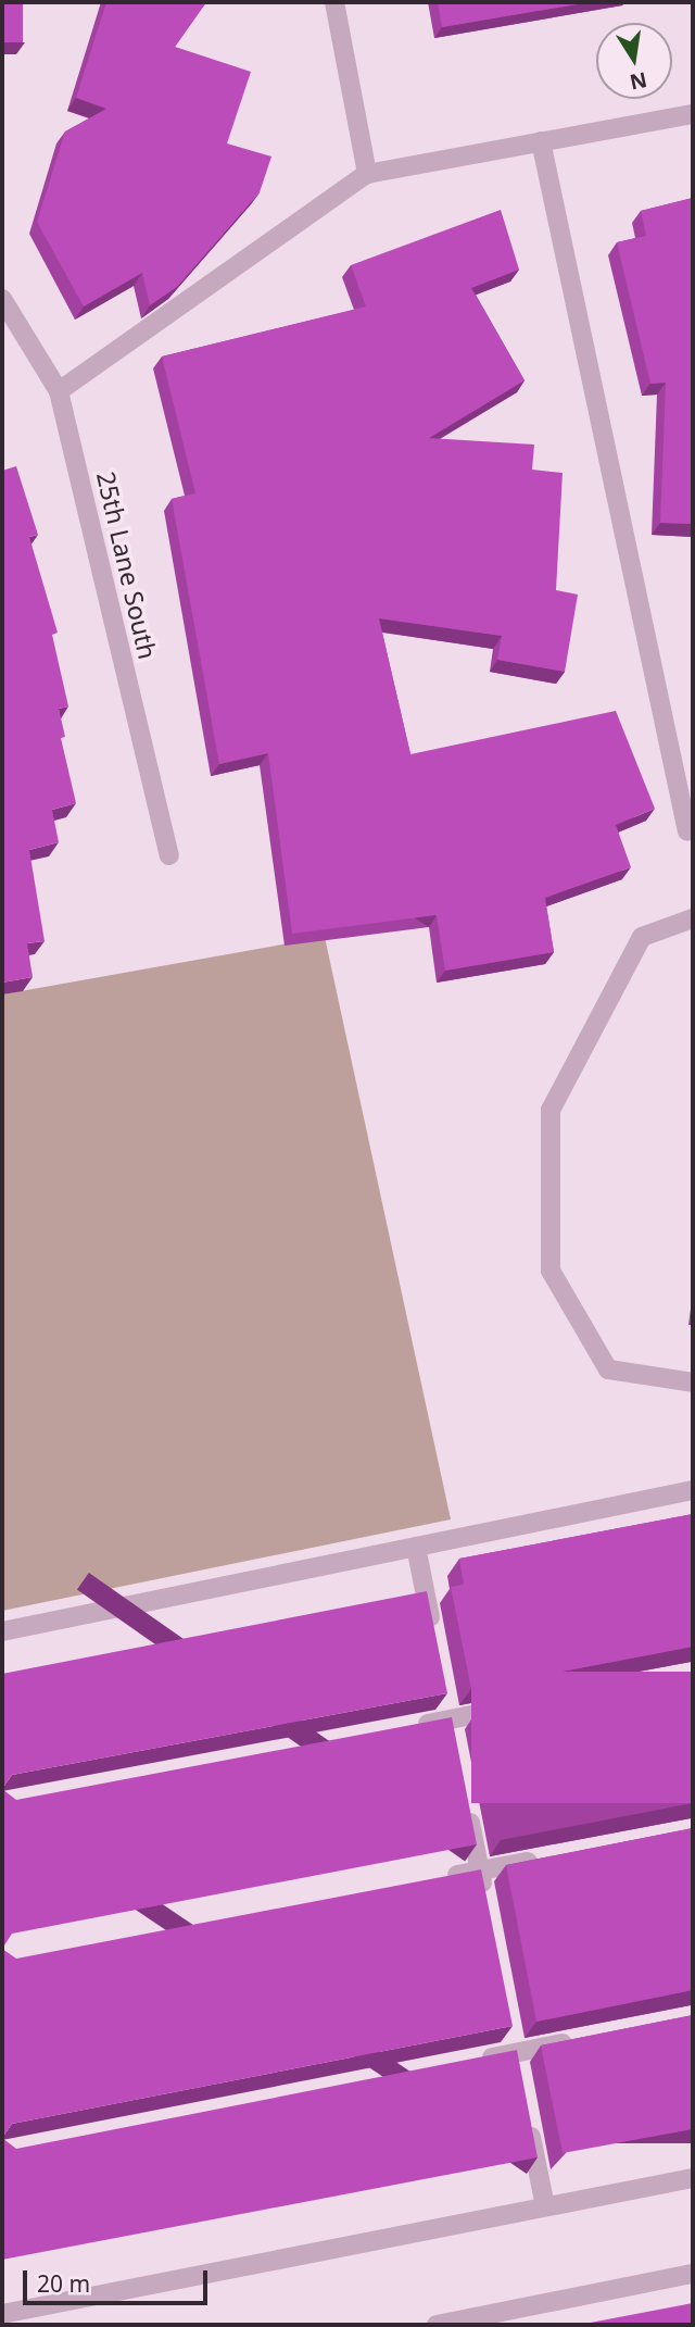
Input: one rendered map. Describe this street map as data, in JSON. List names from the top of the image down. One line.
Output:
{"streets":{"street":["25th Lane South"]},"scale_bar":"20 m","north":"bottom"}
